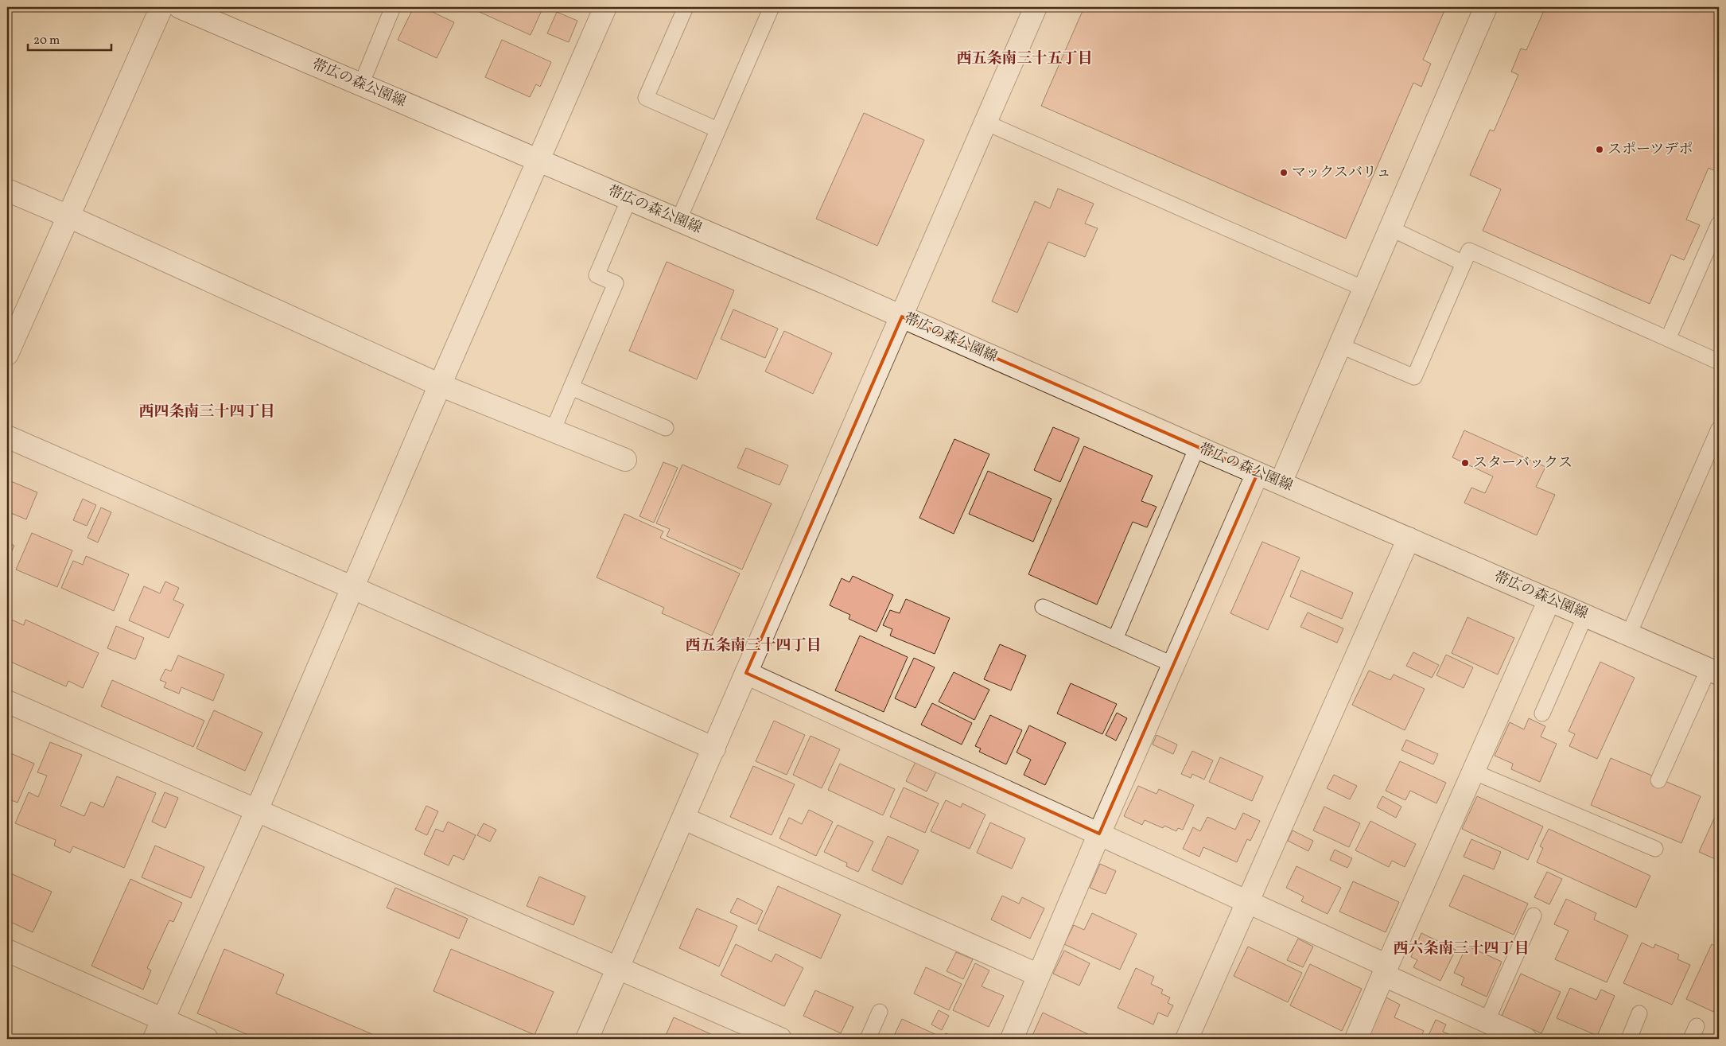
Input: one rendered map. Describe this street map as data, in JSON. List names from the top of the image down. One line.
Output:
{"streets":{"street":["帯広の森公園線"]},"districts":["西五条南三十五丁目","西四条南三十四丁目","西五条南三十四丁目","西六条南三十四丁目"],"places":["スポーツデポ","マックスバリュ","スターバックス"],"scale_bar":"20 m"}
